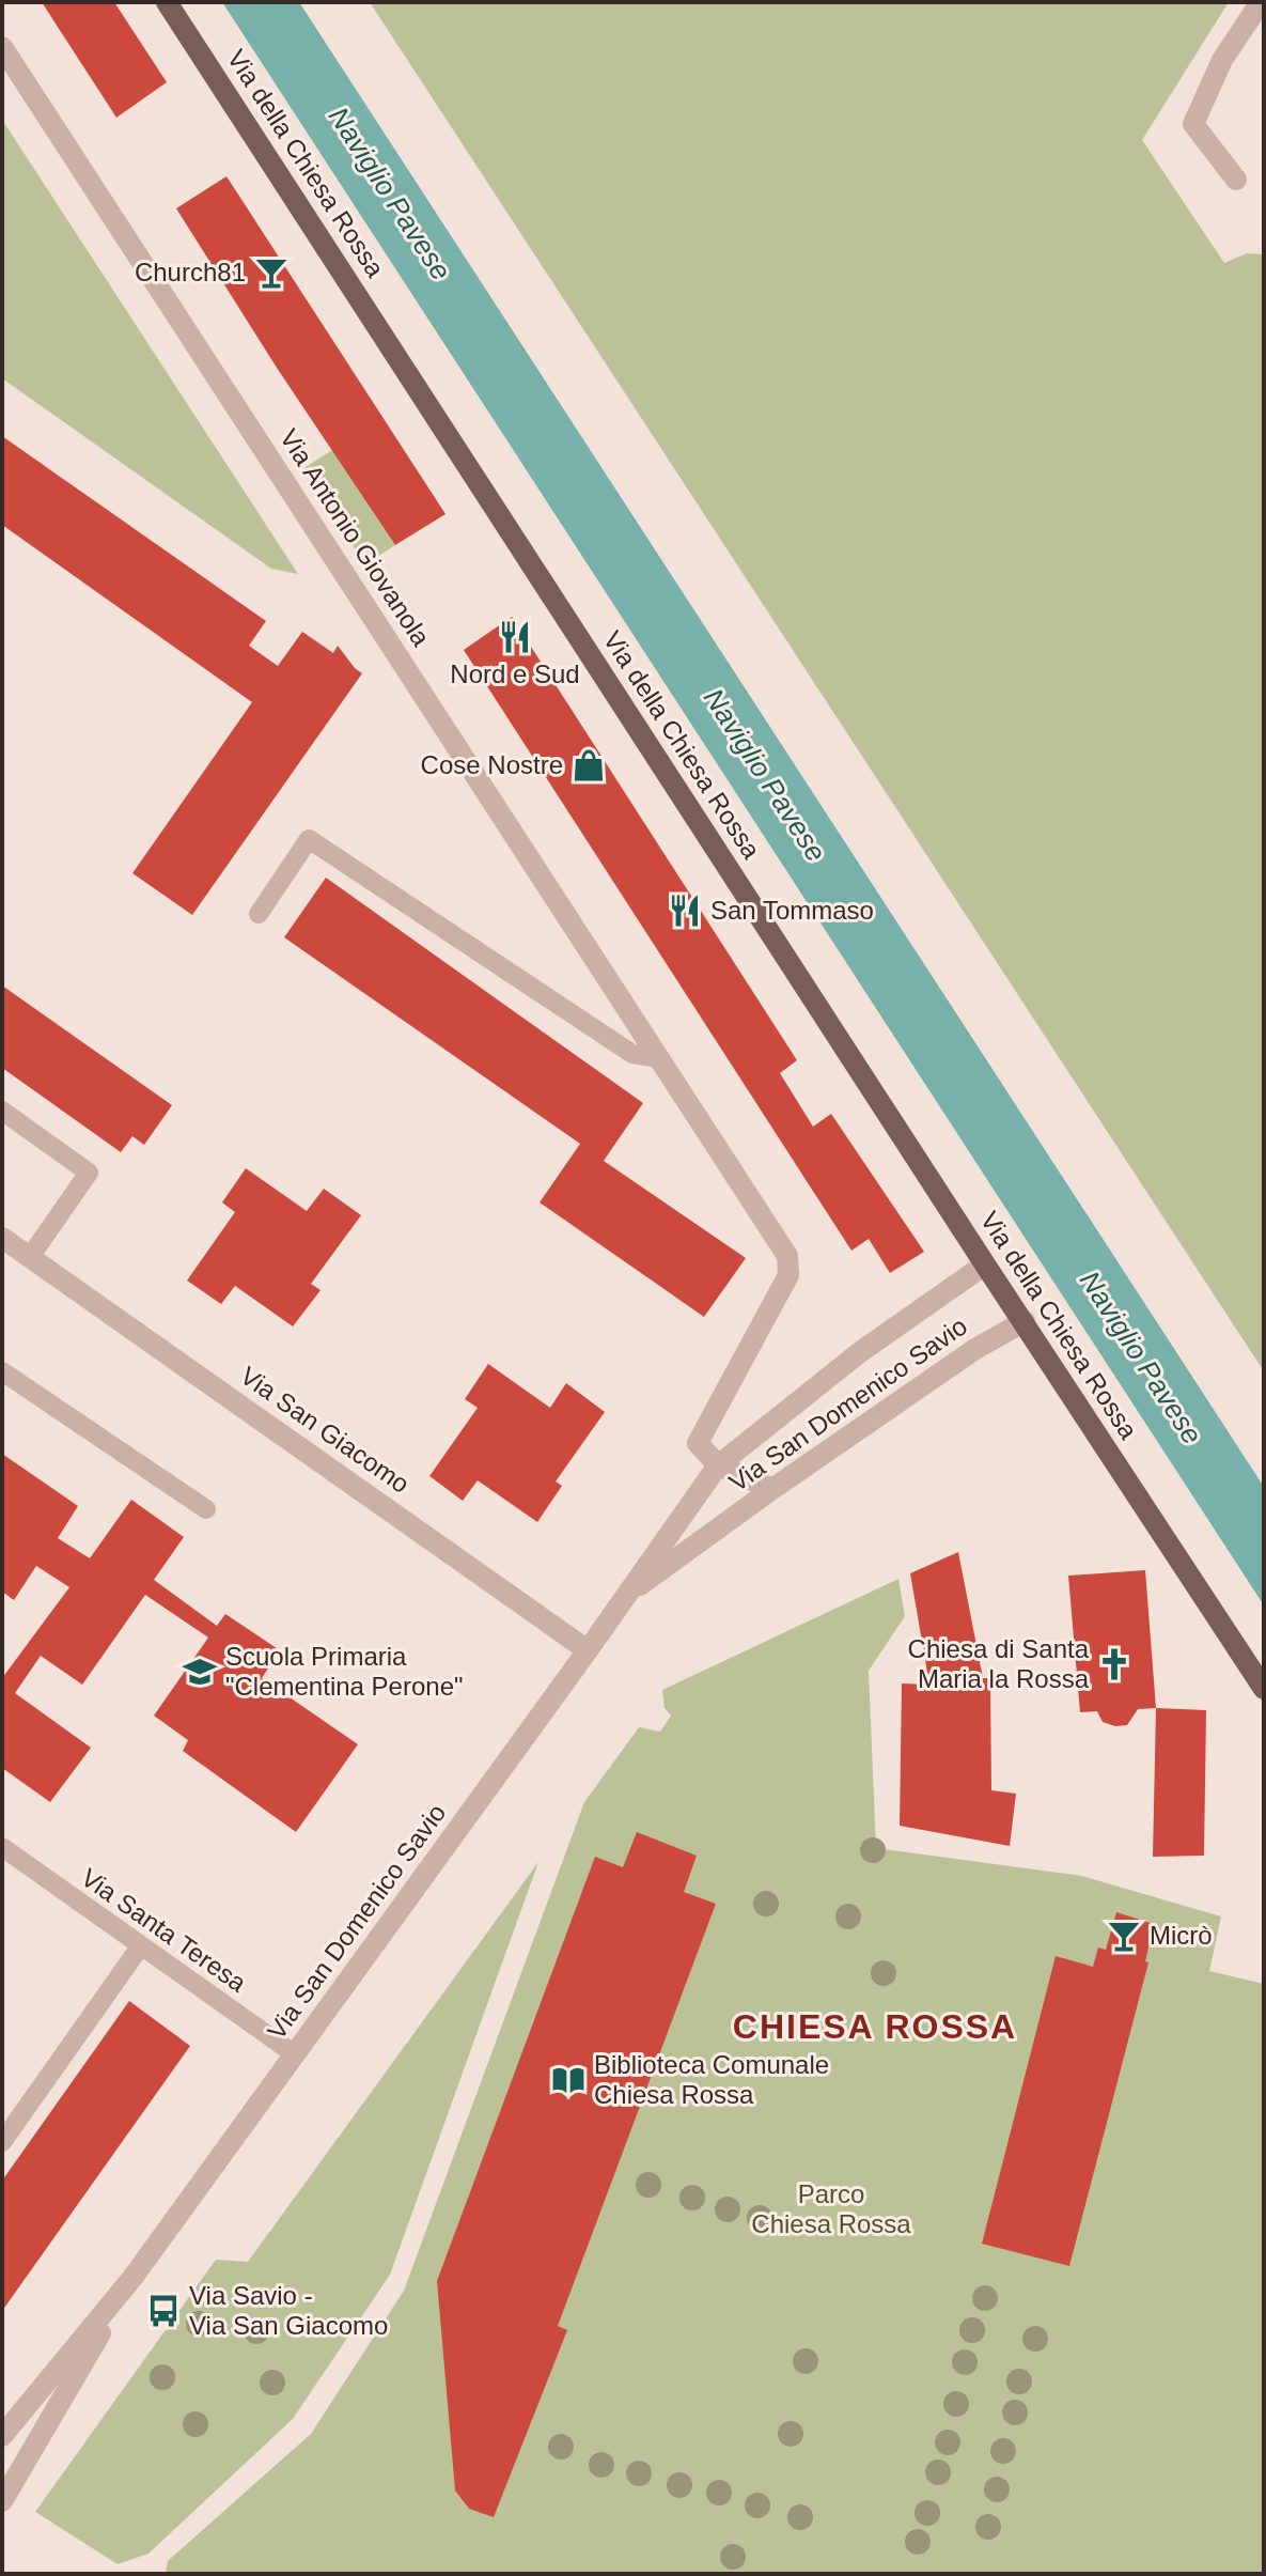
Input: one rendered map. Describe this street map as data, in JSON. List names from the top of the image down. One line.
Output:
{"streets":{"main road":["Via della Chiesa Rossa"],"street":["Via Antonio Giovanola","Via San Domenico Savio","Via San Giacomo"],"lane":["Via Santa Teresa"]},"crossings":[["Via della Chiesa Rossa","Via San Domenico Savio"],["Via Antonio Giovanola","Via San Domenico Savio"],["Via San Domenico Savio","Via San Giacomo"],["Via San Domenico Savio","Via Santa Teresa"]],"districts":["CHIESA ROSSA"],"water":["Naviglio Pavese"],"parks":["Parco Chiesa Rossa"],"places":{"bar":["Church81","Micrò"],"restaurant":["Nord e Sud","San Tommaso"],"shop":["Cose Nostre"],"church":["Chiesa di Santa Maria la Rossa"],"school or university":["Scuola Primaria \"Clementina Perone\""],"library":["Biblioteca Comunale Chiesa Rossa"],"bus stop":["Via Savio - Via San Giacomo"]}}
